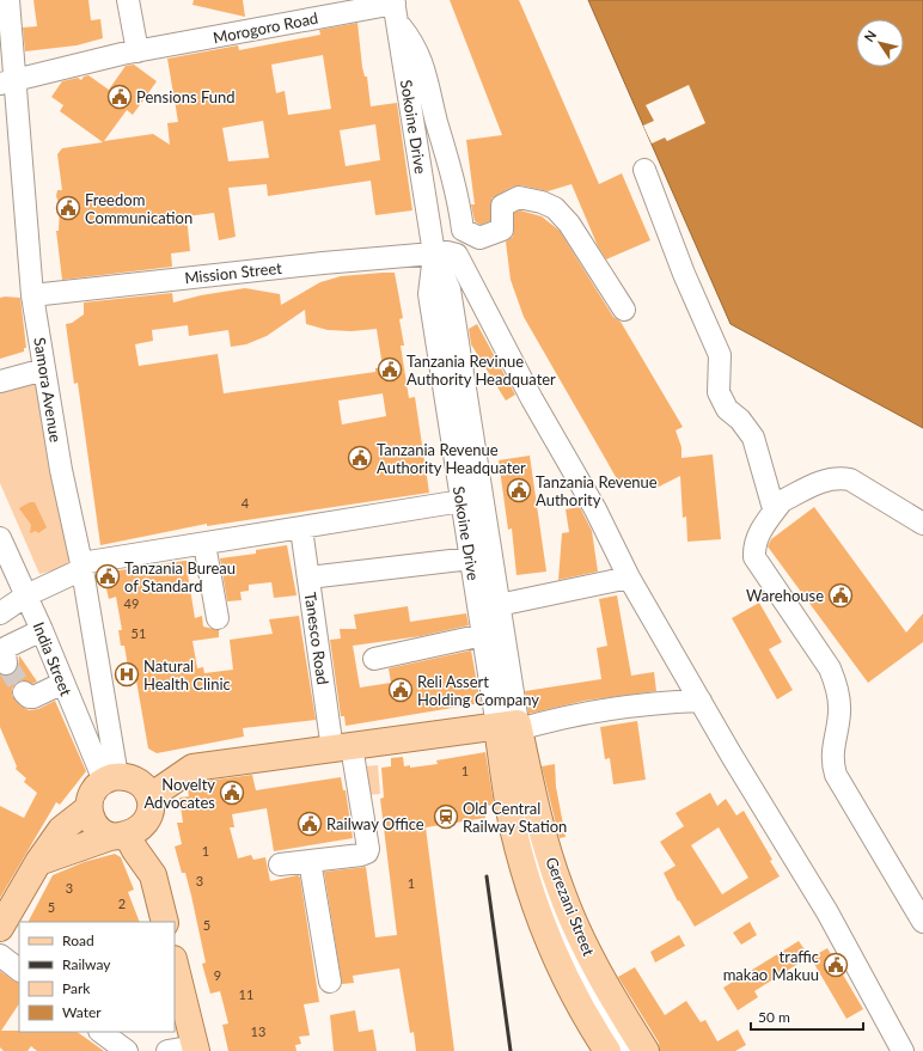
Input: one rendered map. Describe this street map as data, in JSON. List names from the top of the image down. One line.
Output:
{"streets":{"main road":["Gerezani Street"],"street":["Morogoro Road","Sokoine Drive","Mission Street","Samora Avenue","Tanesco Road","India Street"]},"crossings":[["Morogoro Road","Sokoine Drive"],["Morogoro Road","Samora Avenue"],["Sokoine Drive","Mission Street"],["Sokoine Drive","Gerezani Street"],["Mission Street","Samora Avenue"],["Samora Avenue","India Street"]],"places":{"public building":["Pensions Fund","Freedom Communication","Tanzania Revinue Authority Headquater","Tanzania Revenue Authority Headquater","Tanzania Revenue Authority","Tanzania Bureau of Standard","Warehouse","Reli Assert Holding Company","Novelty Advocates","Railway Office","traffic makao Makuu"],"hospital":["Natural Health Clinic"],"station":["Old Central Railway Station"]},"house_numbers":["4","49","51","1","1","3","1","3","2","5","5","9","11","13"],"legend":["Road","Railway","Park","Water"],"scale_bar":"50 m","north":"top left"}
